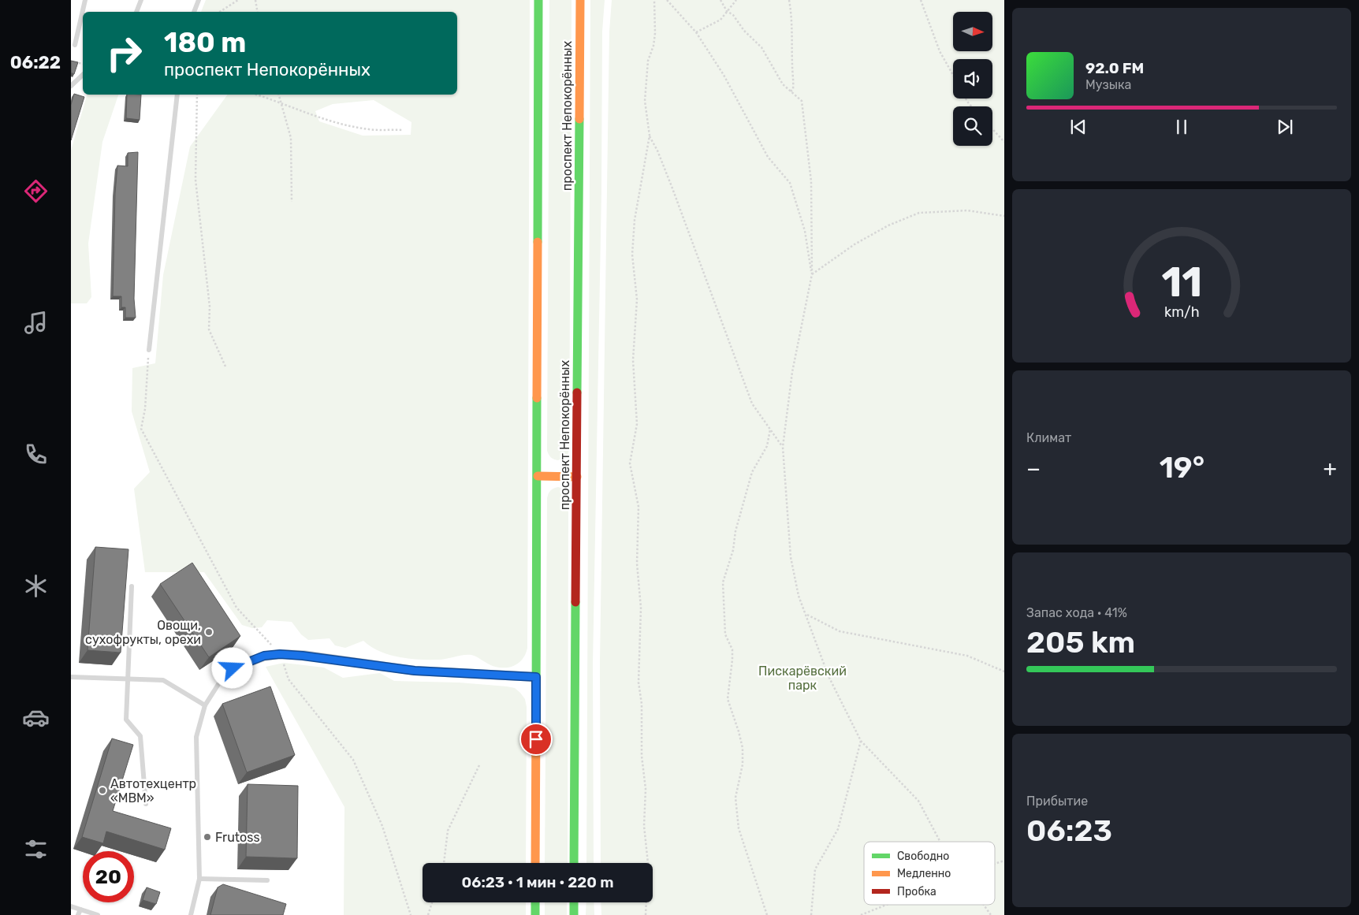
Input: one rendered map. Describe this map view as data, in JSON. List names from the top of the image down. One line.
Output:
{"streets":{"main road":["проспект Непокорённых"]},"parks":["Пискарёвский парк"],"places":["Овощи, сухофрукты, орехи","Автотехцентр «МВМ»","Frutoss"],"legend":["Свободно","Медленно","Пробка"],"north":"right","page":{"tabs":"06:22","turn":["180 m","проспект Непокорённых"],"song":["92.0 FM","Музыка"],"tile":["Климат",["Запас хода · 41%","205 km"],["Прибытие","06:23"]],"heat":["−","19°","+"],"limit":"20","trip":"06:23 · 1 мин · 220 m","gauge":["11","km/h"]}}
